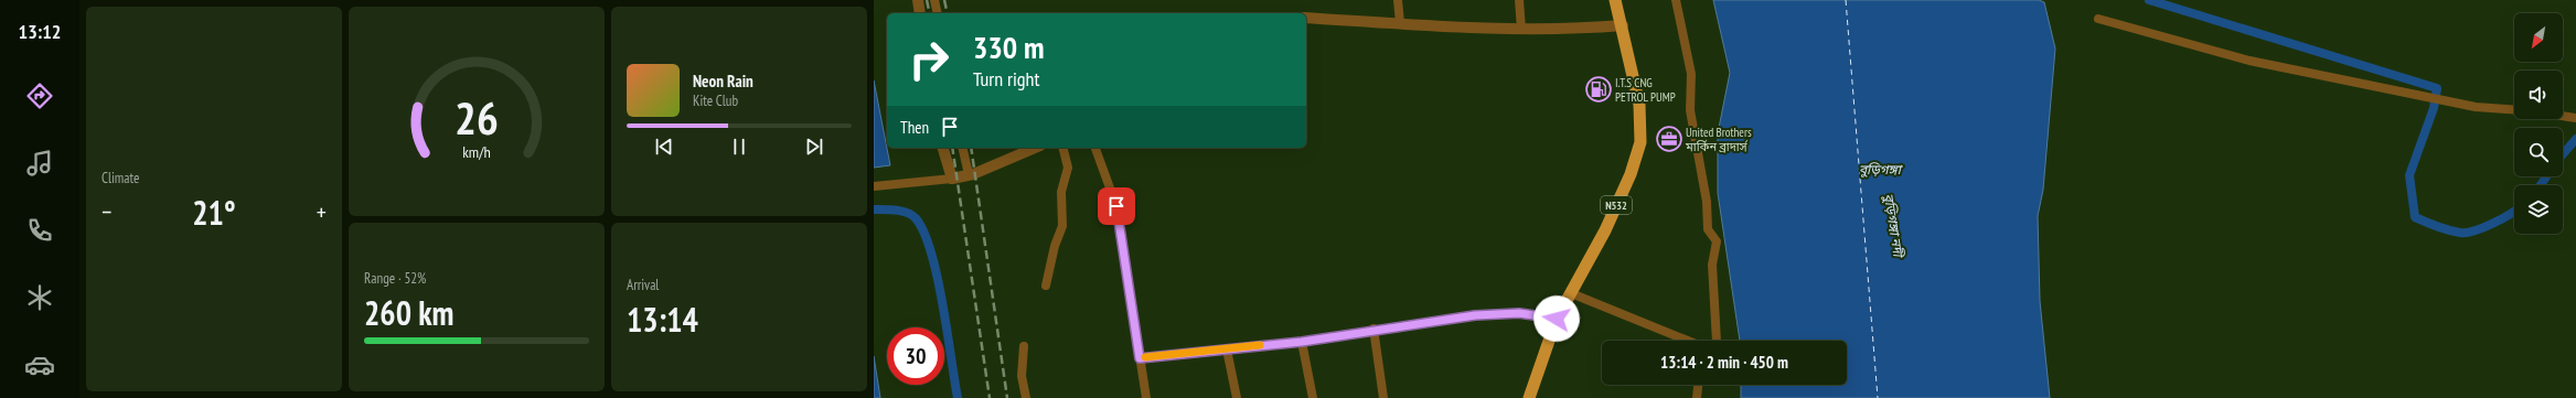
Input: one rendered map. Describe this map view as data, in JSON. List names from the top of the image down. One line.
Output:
{"streets":{"highway":["N532"]},"water":["বুড়িগঙ্গা","বুড়িগঙ্গা নদী"],"places":{"fuel station":["I.T.S CNG PETROL PUMP"],"office":["United Brothers মার্কিন ব্রাদার্স"]},"north":"bottom left","page":{"tabs":"13:12","tile":["Climate",["Range · 52%","260 km"],["Arrival","13:14"]],"turn":["330 m","Turn right"],"song":["Neon Rain","Kite Club"],"then":"Then","heat":["−","21°","+"],"limit":"30","trip":"13:14 · 2 min · 450 m","gauge":["26","km/h"]}}
